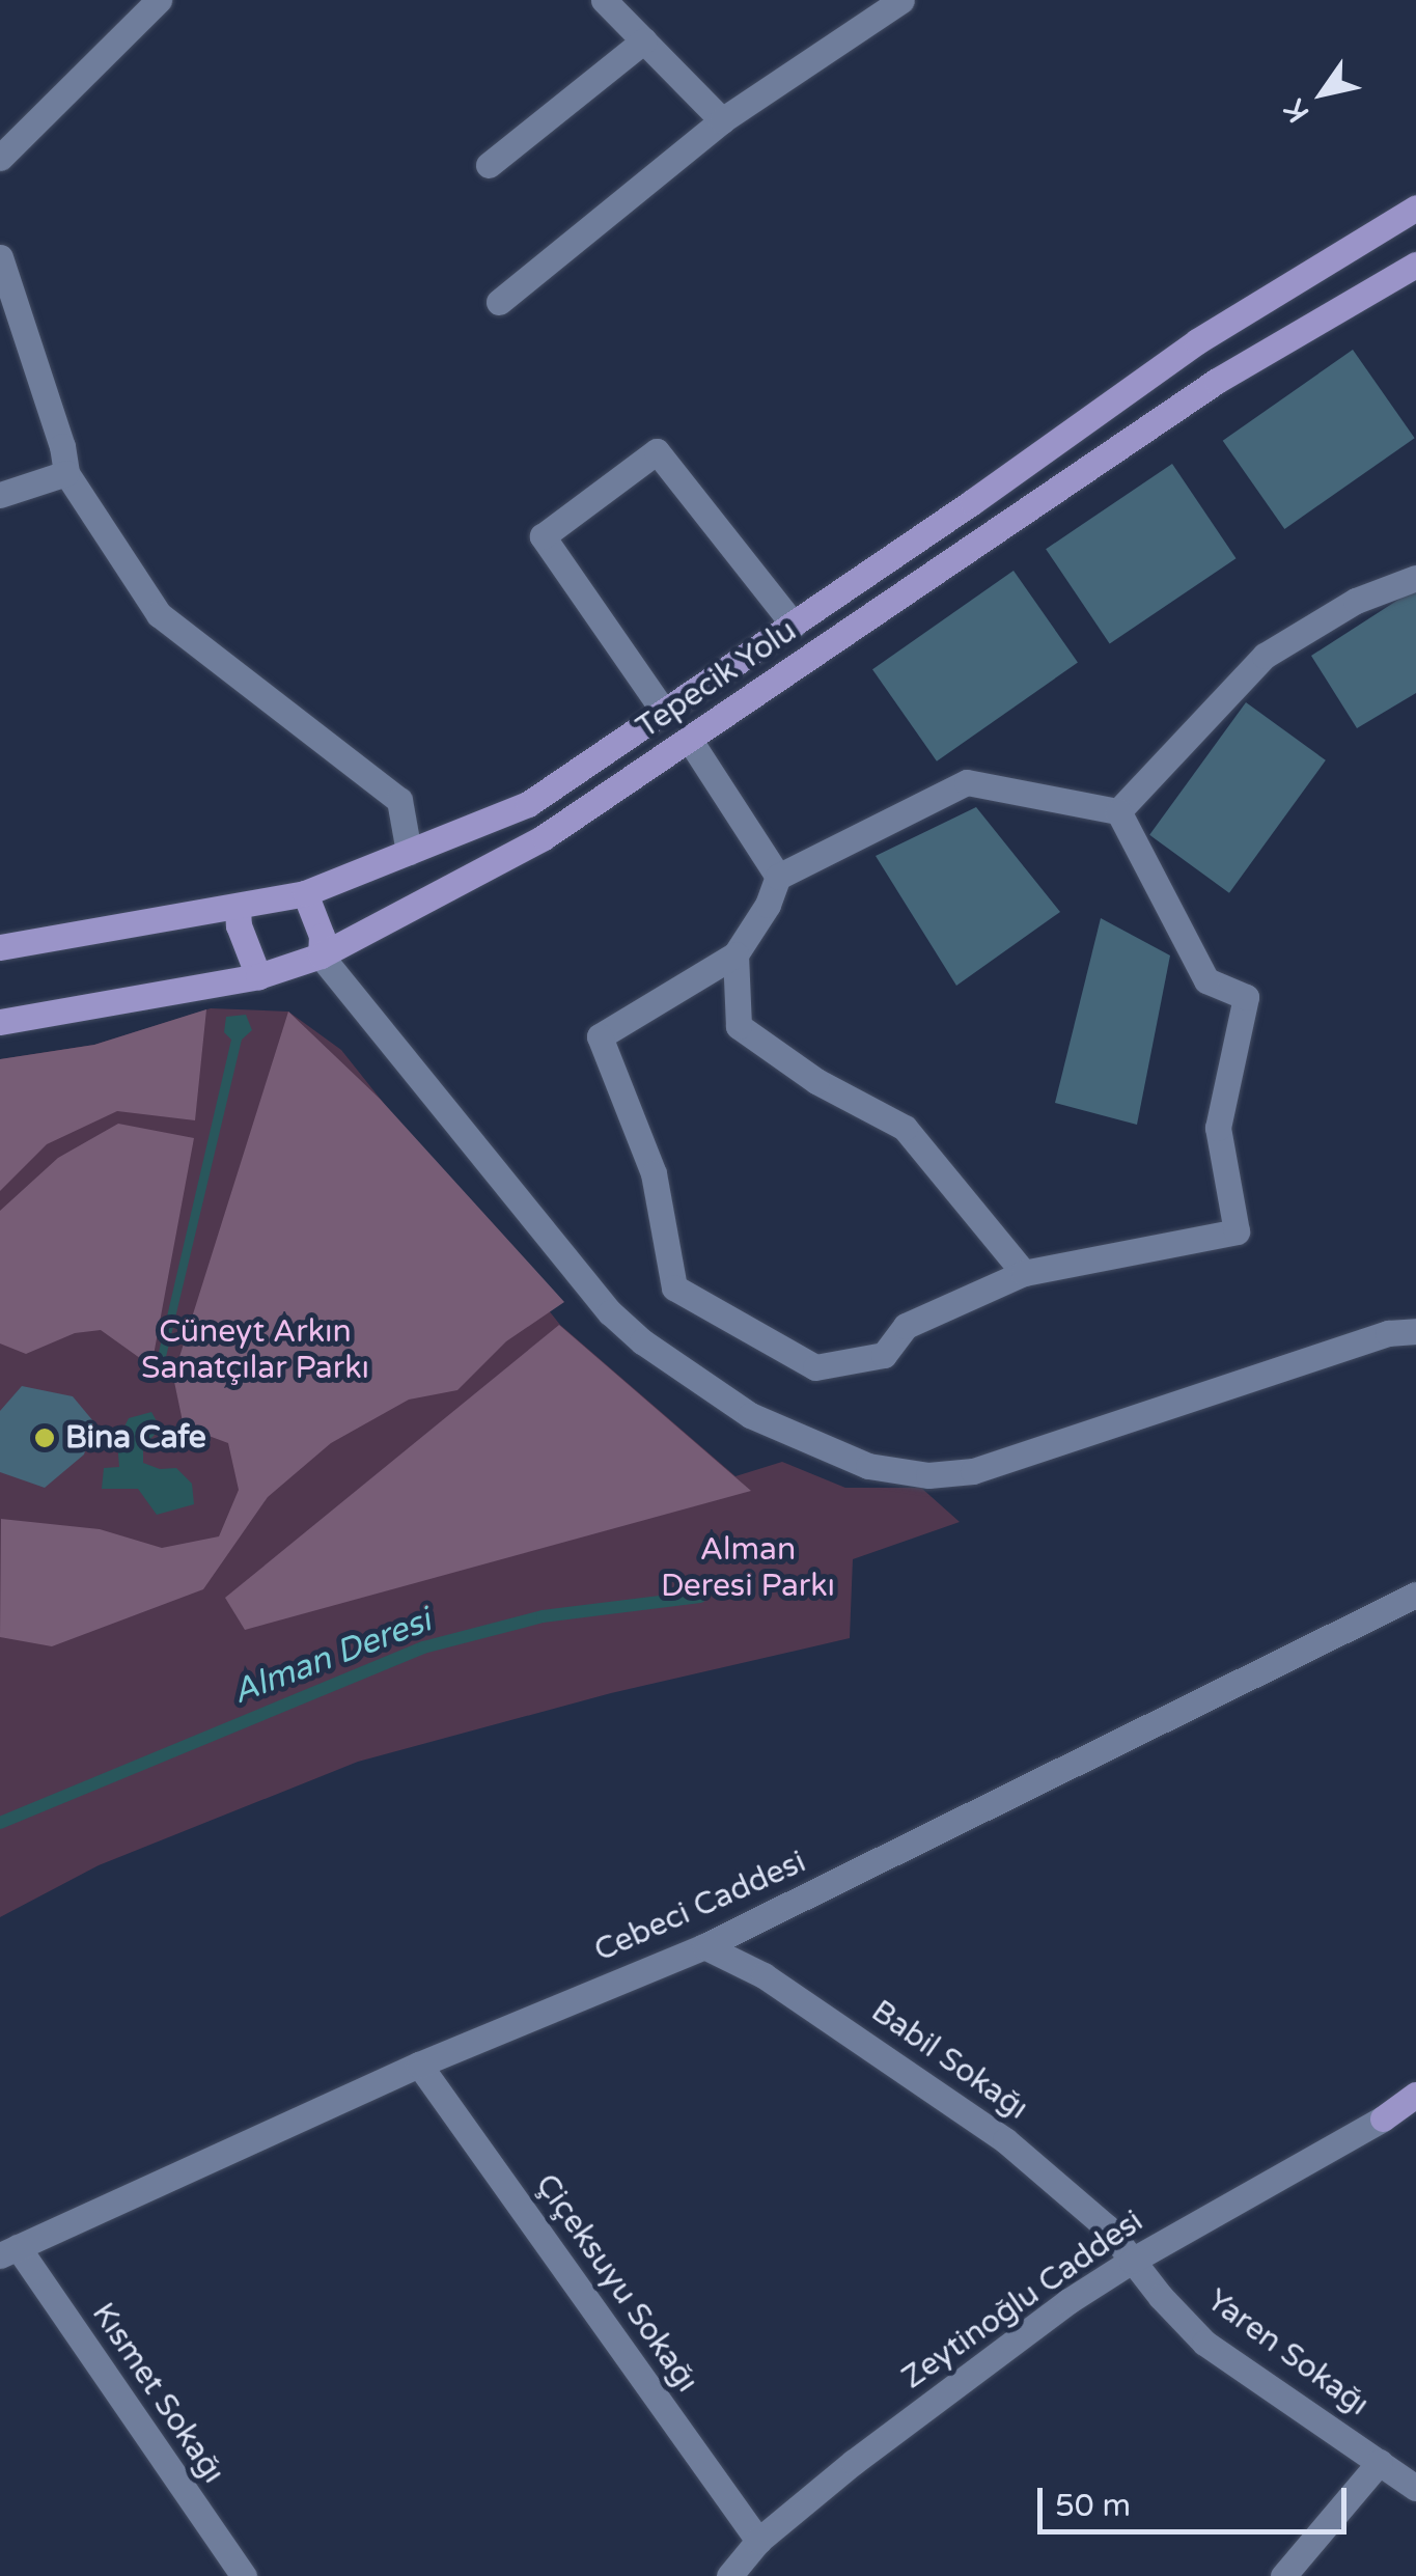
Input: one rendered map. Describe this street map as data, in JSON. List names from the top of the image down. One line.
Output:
{"streets":{"main road":["Tepecik Yolu"],"street":["Cebeci Caddesi","Babil Sokağı","Çiçeksuyu Sokağı","Zeytinoğlu Caddesi","Yaren Sokağı","Kısmet Sokağı"]},"crossings":[["Cebeci Caddesi","Babil Sokağı"],["Cebeci Caddesi","Çiçeksuyu Sokağı"],["Cebeci Caddesi","Kısmet Sokağı"],["Babil Sokağı","Zeytinoğlu Caddesi"],["Babil Sokağı","Yaren Sokağı"],["Çiçeksuyu Sokağı","Zeytinoğlu Caddesi"],["Zeytinoğlu Caddesi","Yaren Sokağı"]],"water":["Alman Deresi"],"parks":["Cüneyt Arkın Sanatçılar Parkı","Alman Deresi Parkı"],"places":["Bina Cafe"],"scale_bar":"50 m","north":"bottom left"}
